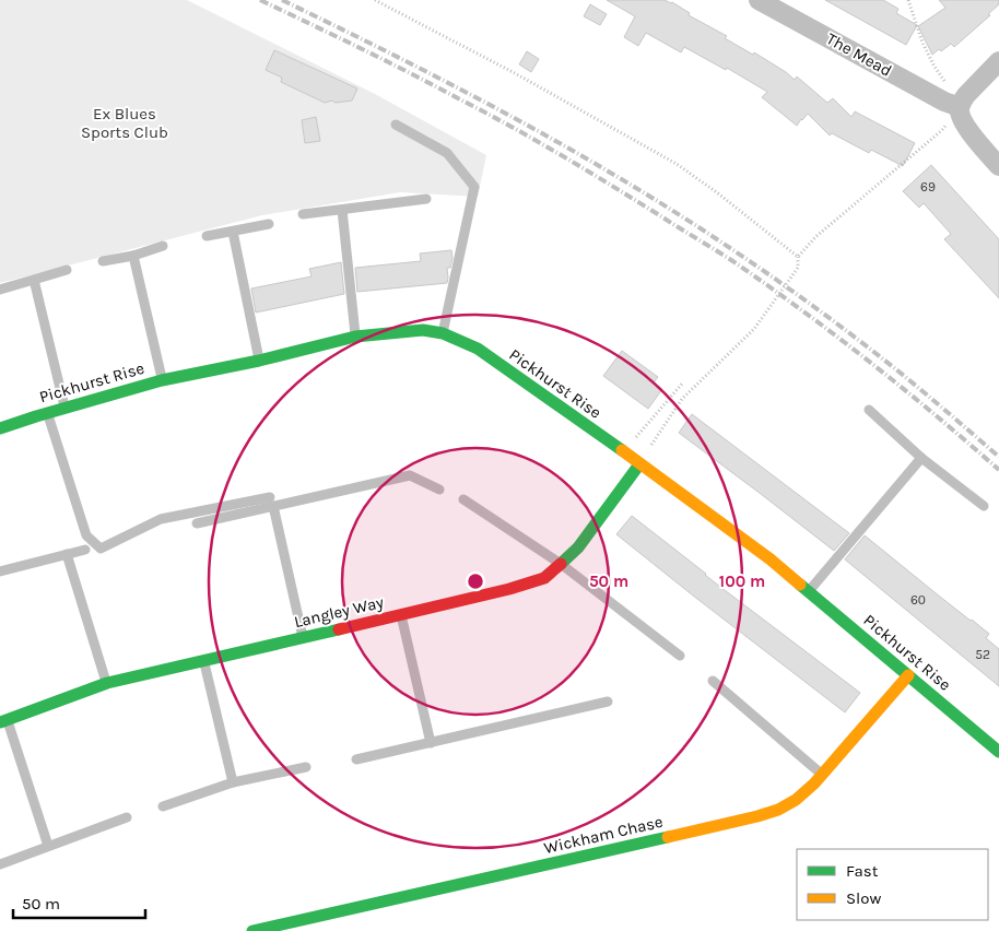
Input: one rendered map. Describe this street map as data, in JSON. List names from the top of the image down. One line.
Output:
{"streets":{"street":["The Mead","Pickhurst Rise","Langley Way","Wickham Chase"]},"crossings":[["Pickhurst Rise","Langley Way"],["Pickhurst Rise","Wickham Chase"]],"parks":["Ex Blues Sports Club"],"house_numbers":["69","60","52"],"legend":["Fast","Slow"],"scale_bar":"50 m","rings":["50 m","100 m"]}
